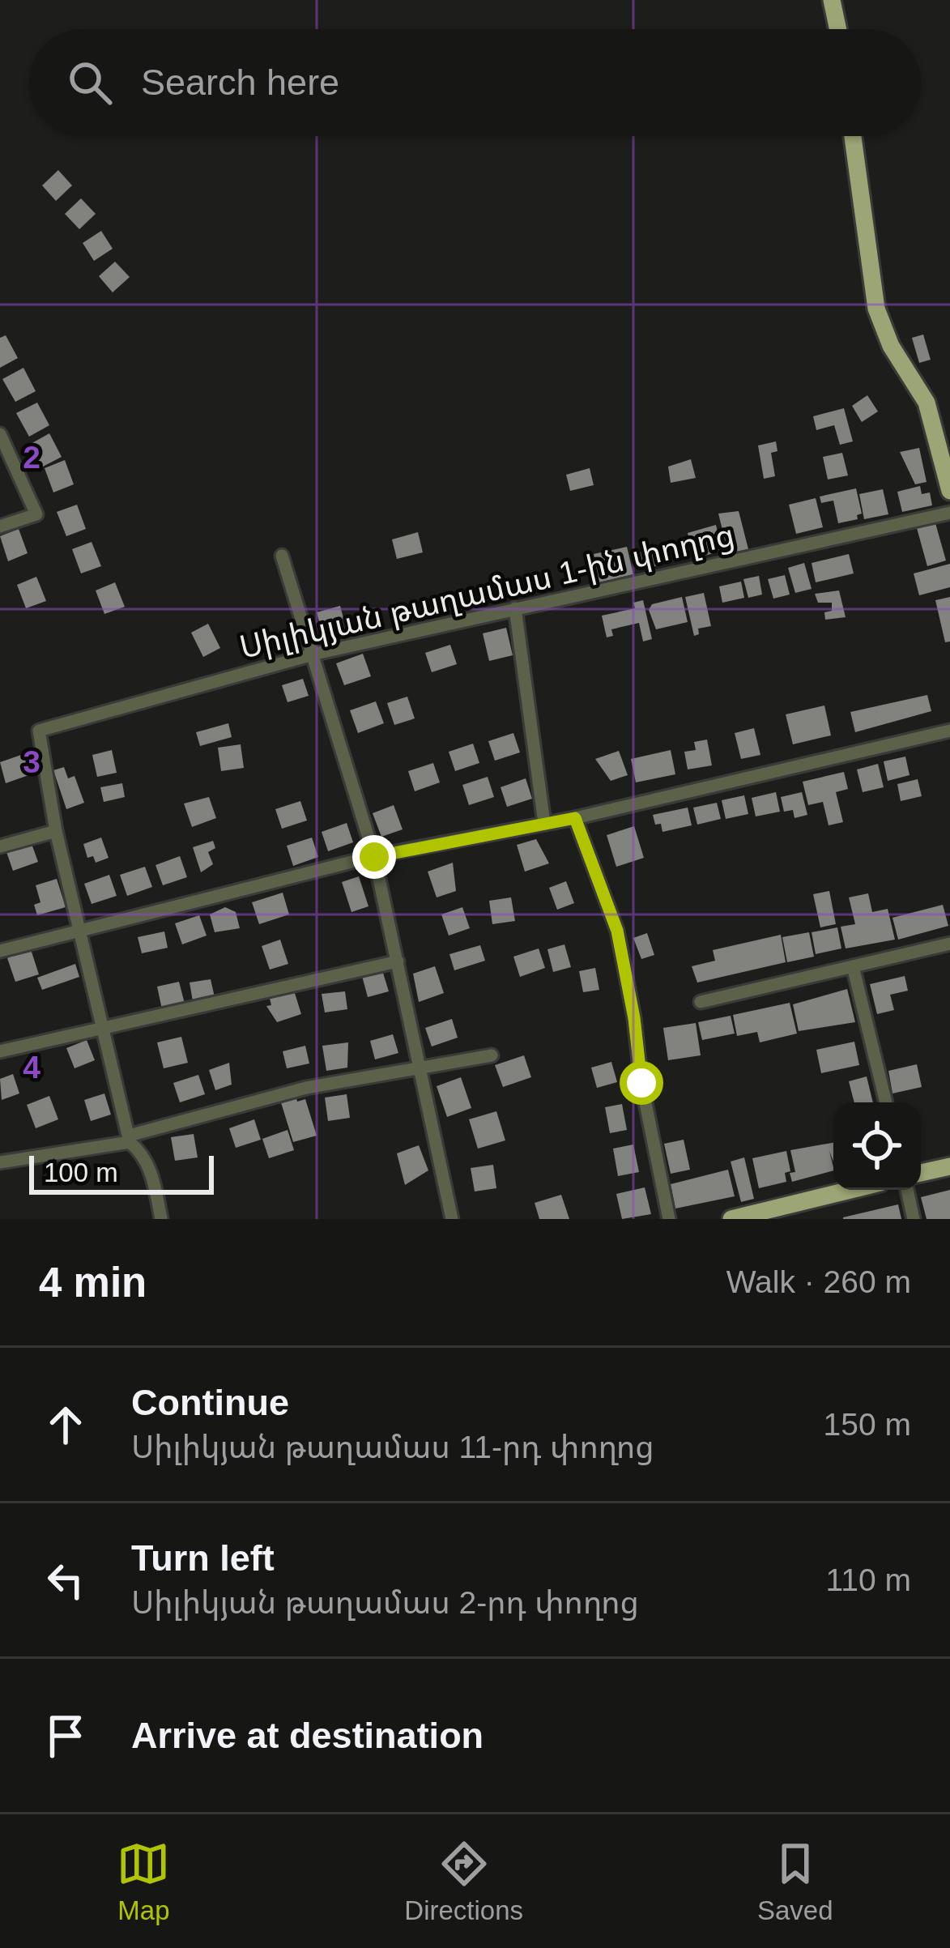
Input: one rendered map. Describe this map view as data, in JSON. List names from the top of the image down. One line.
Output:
{"streets":{"street":["Սիլիկյան թաղամաս 1-ին փողոց"]},"scale_bar":"100 m","page":{"search":"Search here","scale":"100 m","heading":["4 min","Walk · 260 m"],"list":[["Continue","Սիլիկյան թաղամաս 11-րդ փողոց","150 m"],["Turn left","Սիլիկյան թաղամաս 2-րդ փողոց","110 m"],"Arrive at destination"],"nav":["Map","Directions","Saved"]},"grid":{"rows":["2","3","4"]}}
